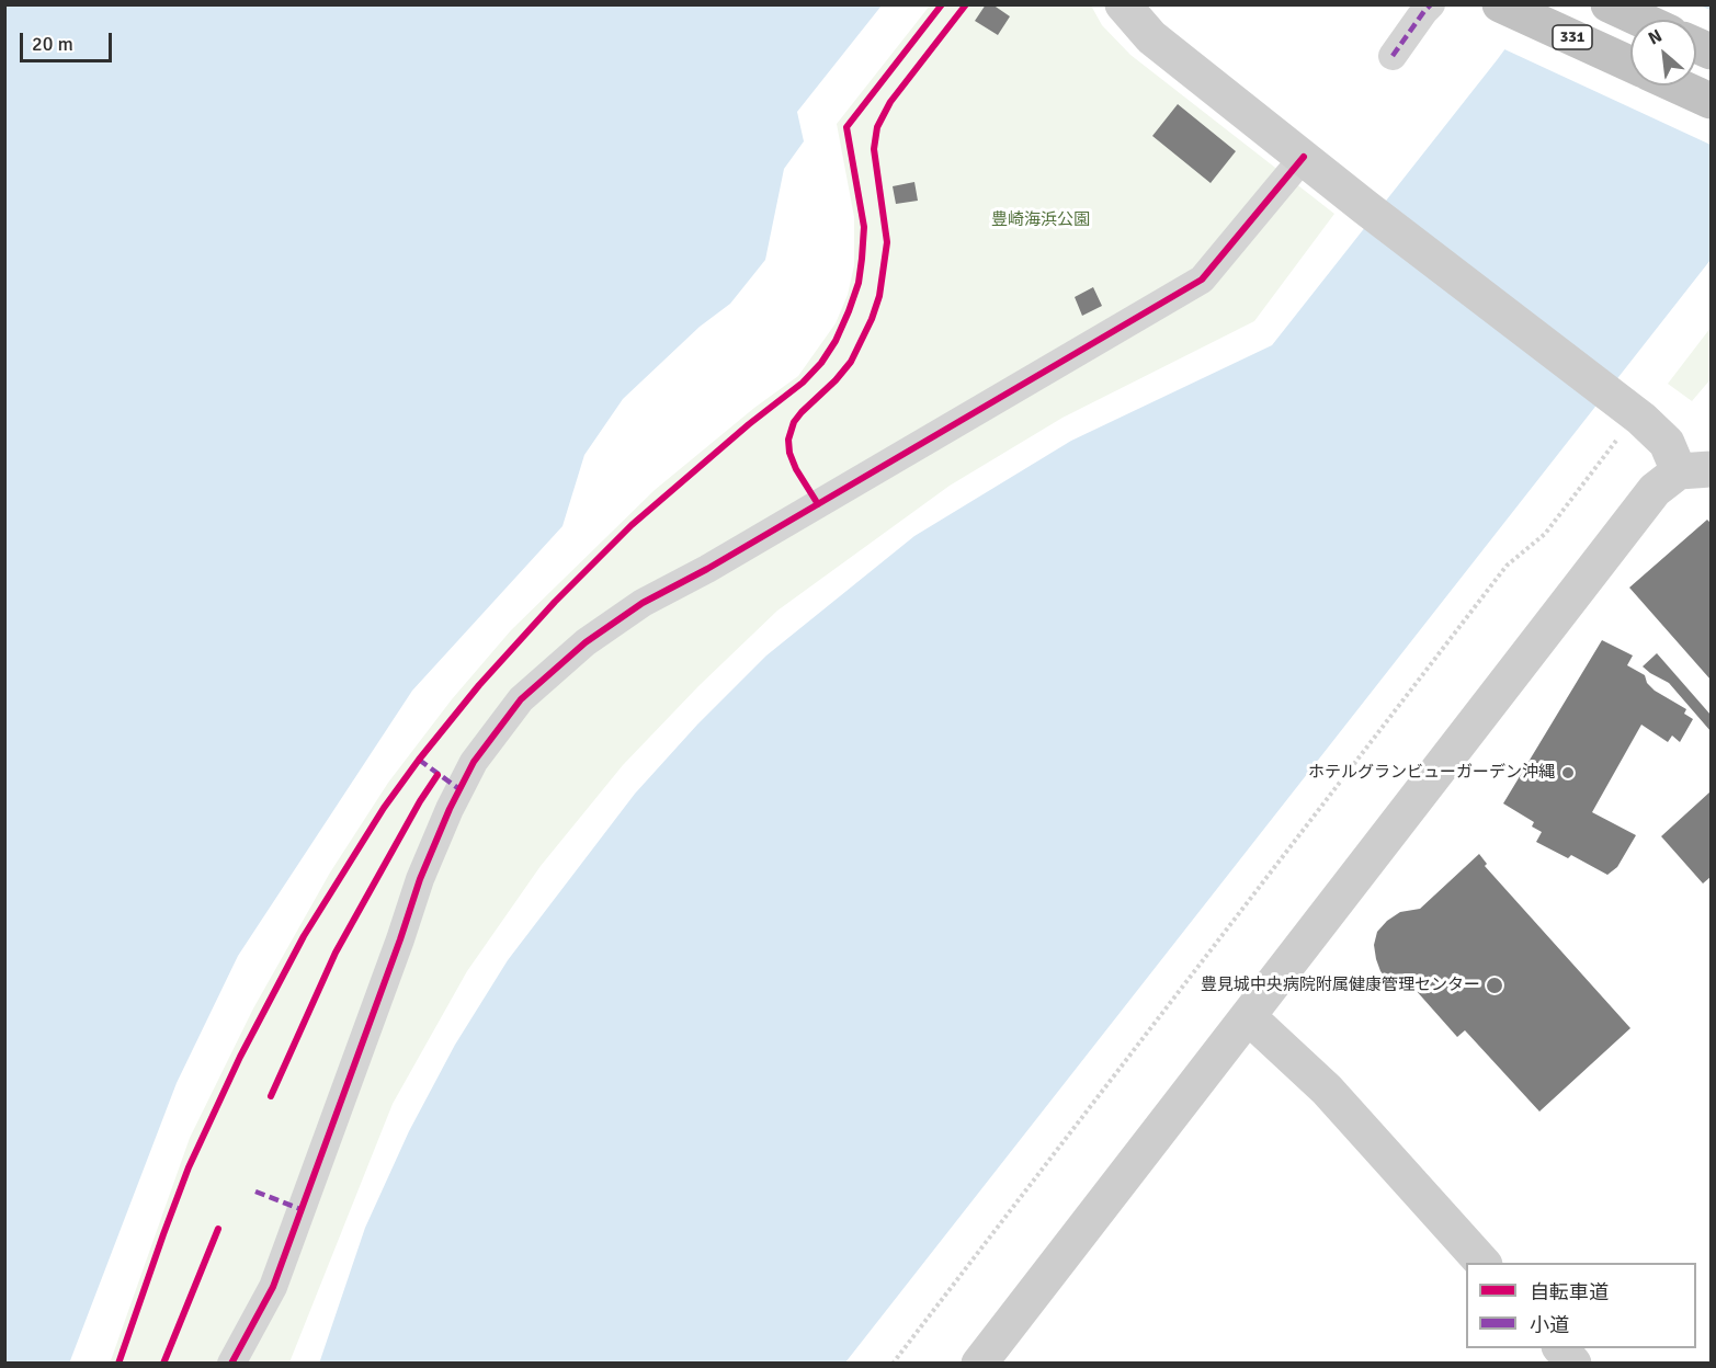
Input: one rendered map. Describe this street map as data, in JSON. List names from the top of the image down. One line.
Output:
{"streets":{"highway":["331"]},"parks":["豊崎海浜公園"],"places":["ホテルグランビューガーデン沖縄","豊見城中央病院附属健康管理センター"],"legend":["自転車道","小道"],"scale_bar":"20 m","north":"top left"}
